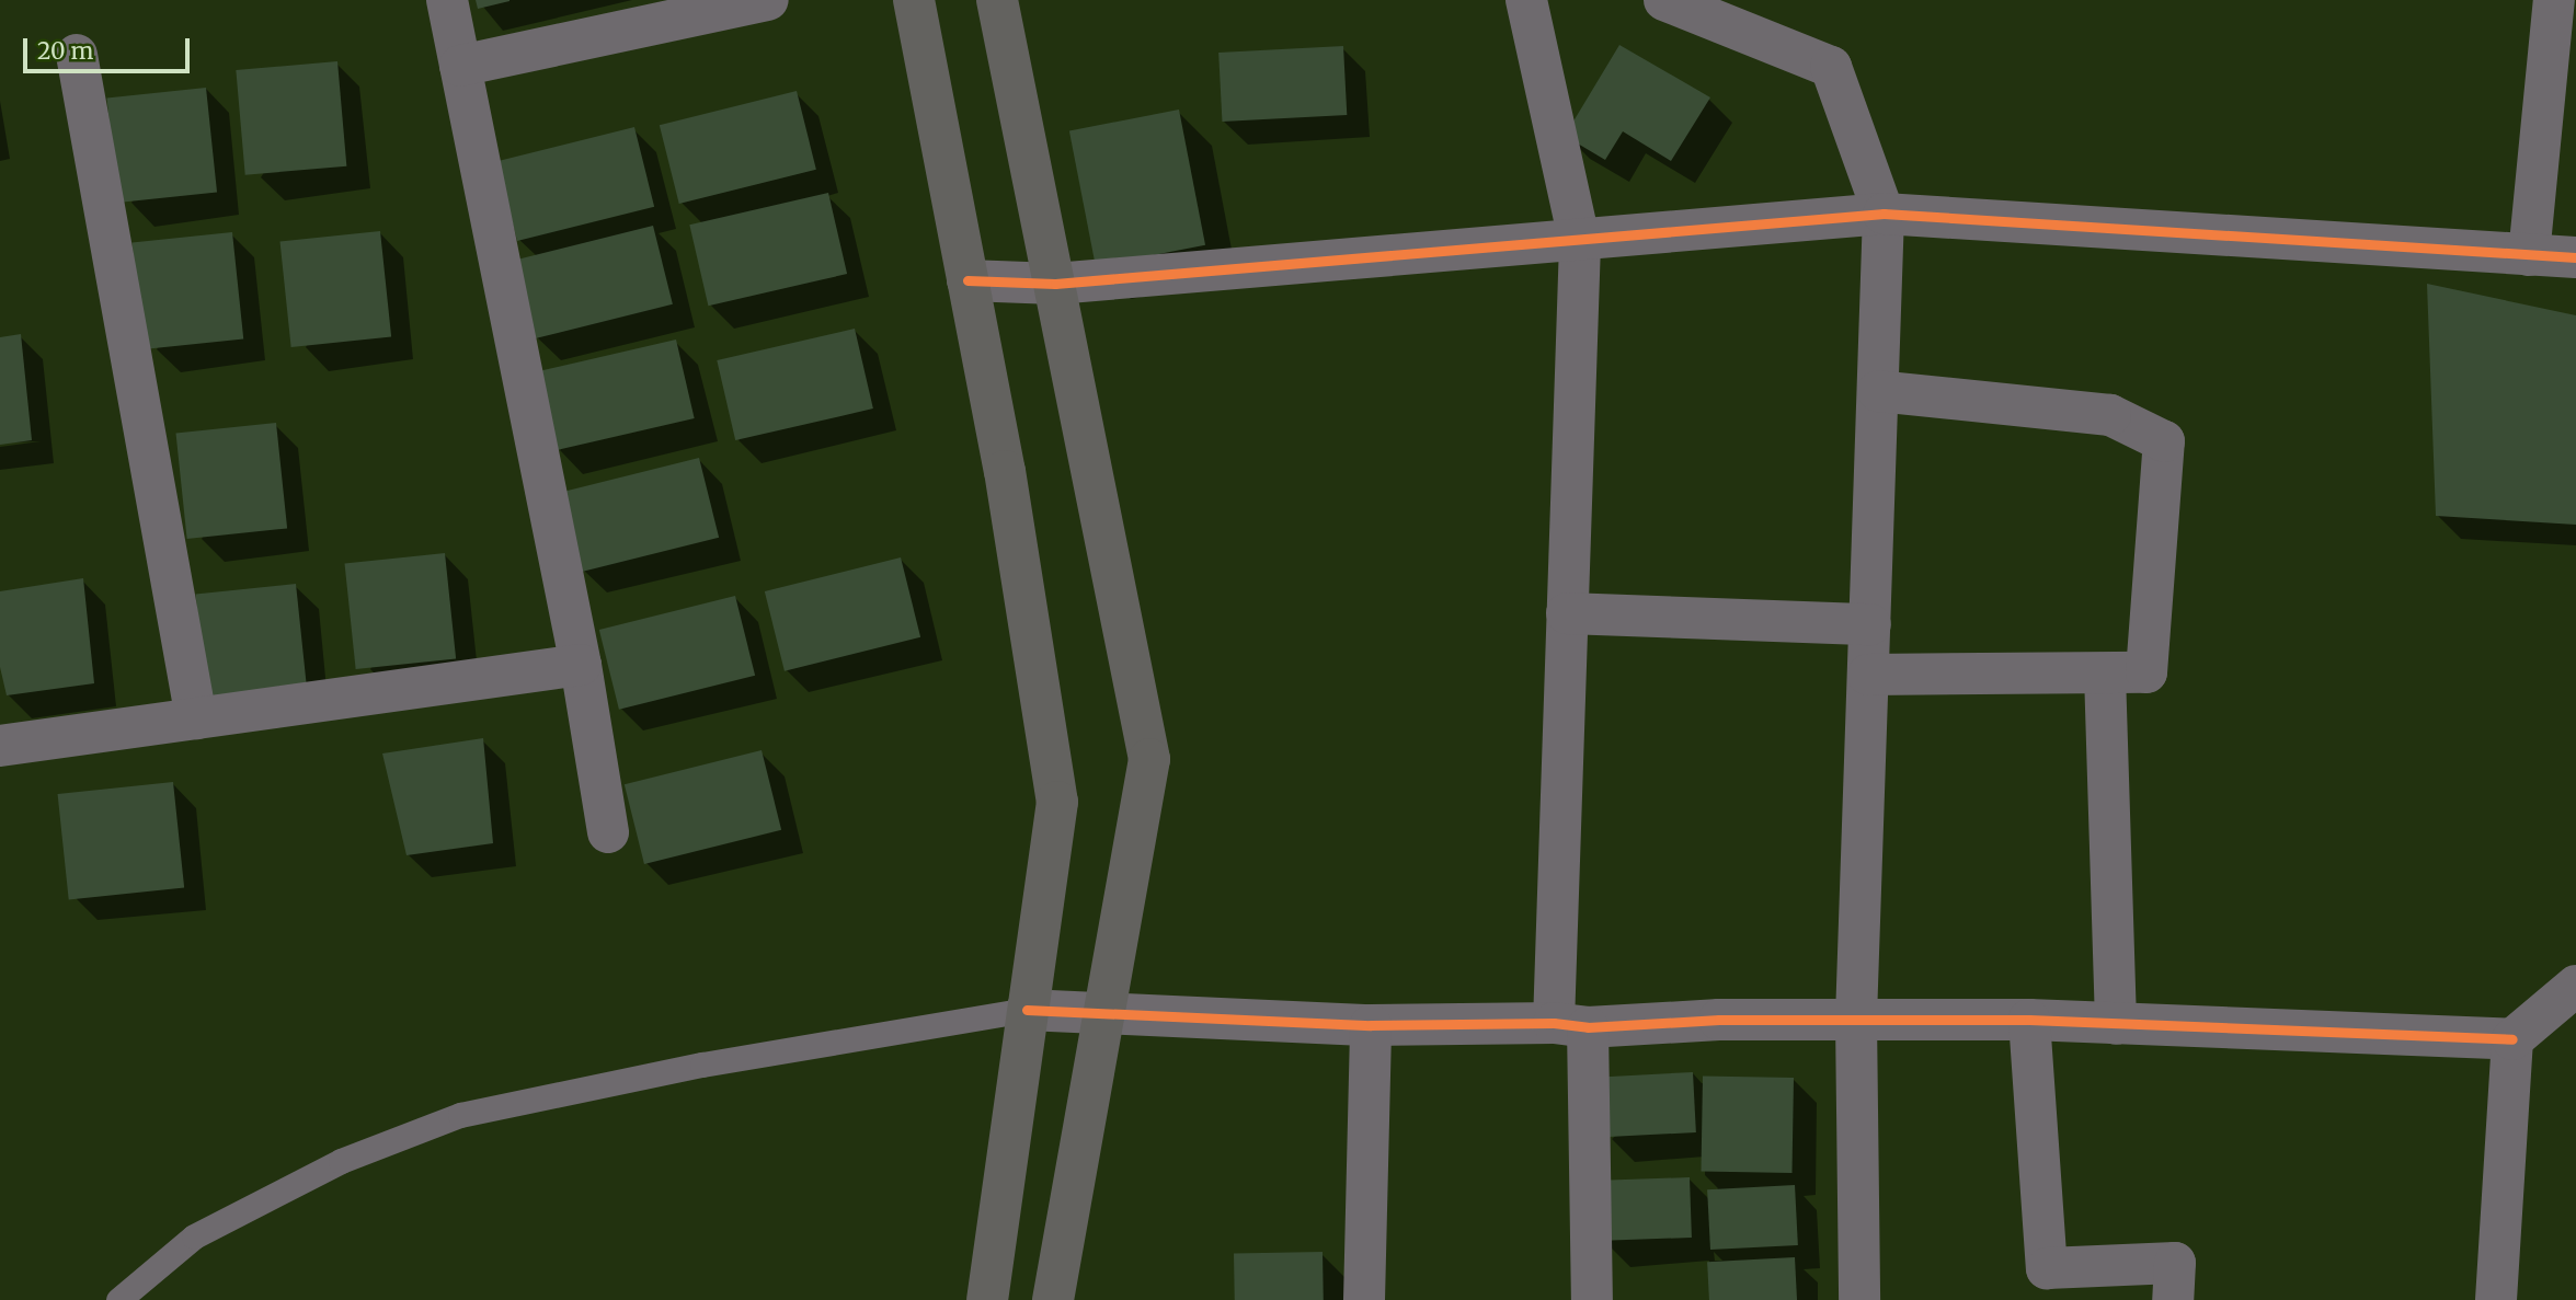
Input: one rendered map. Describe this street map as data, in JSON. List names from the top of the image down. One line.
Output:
{"scale_bar":"20 m"}
